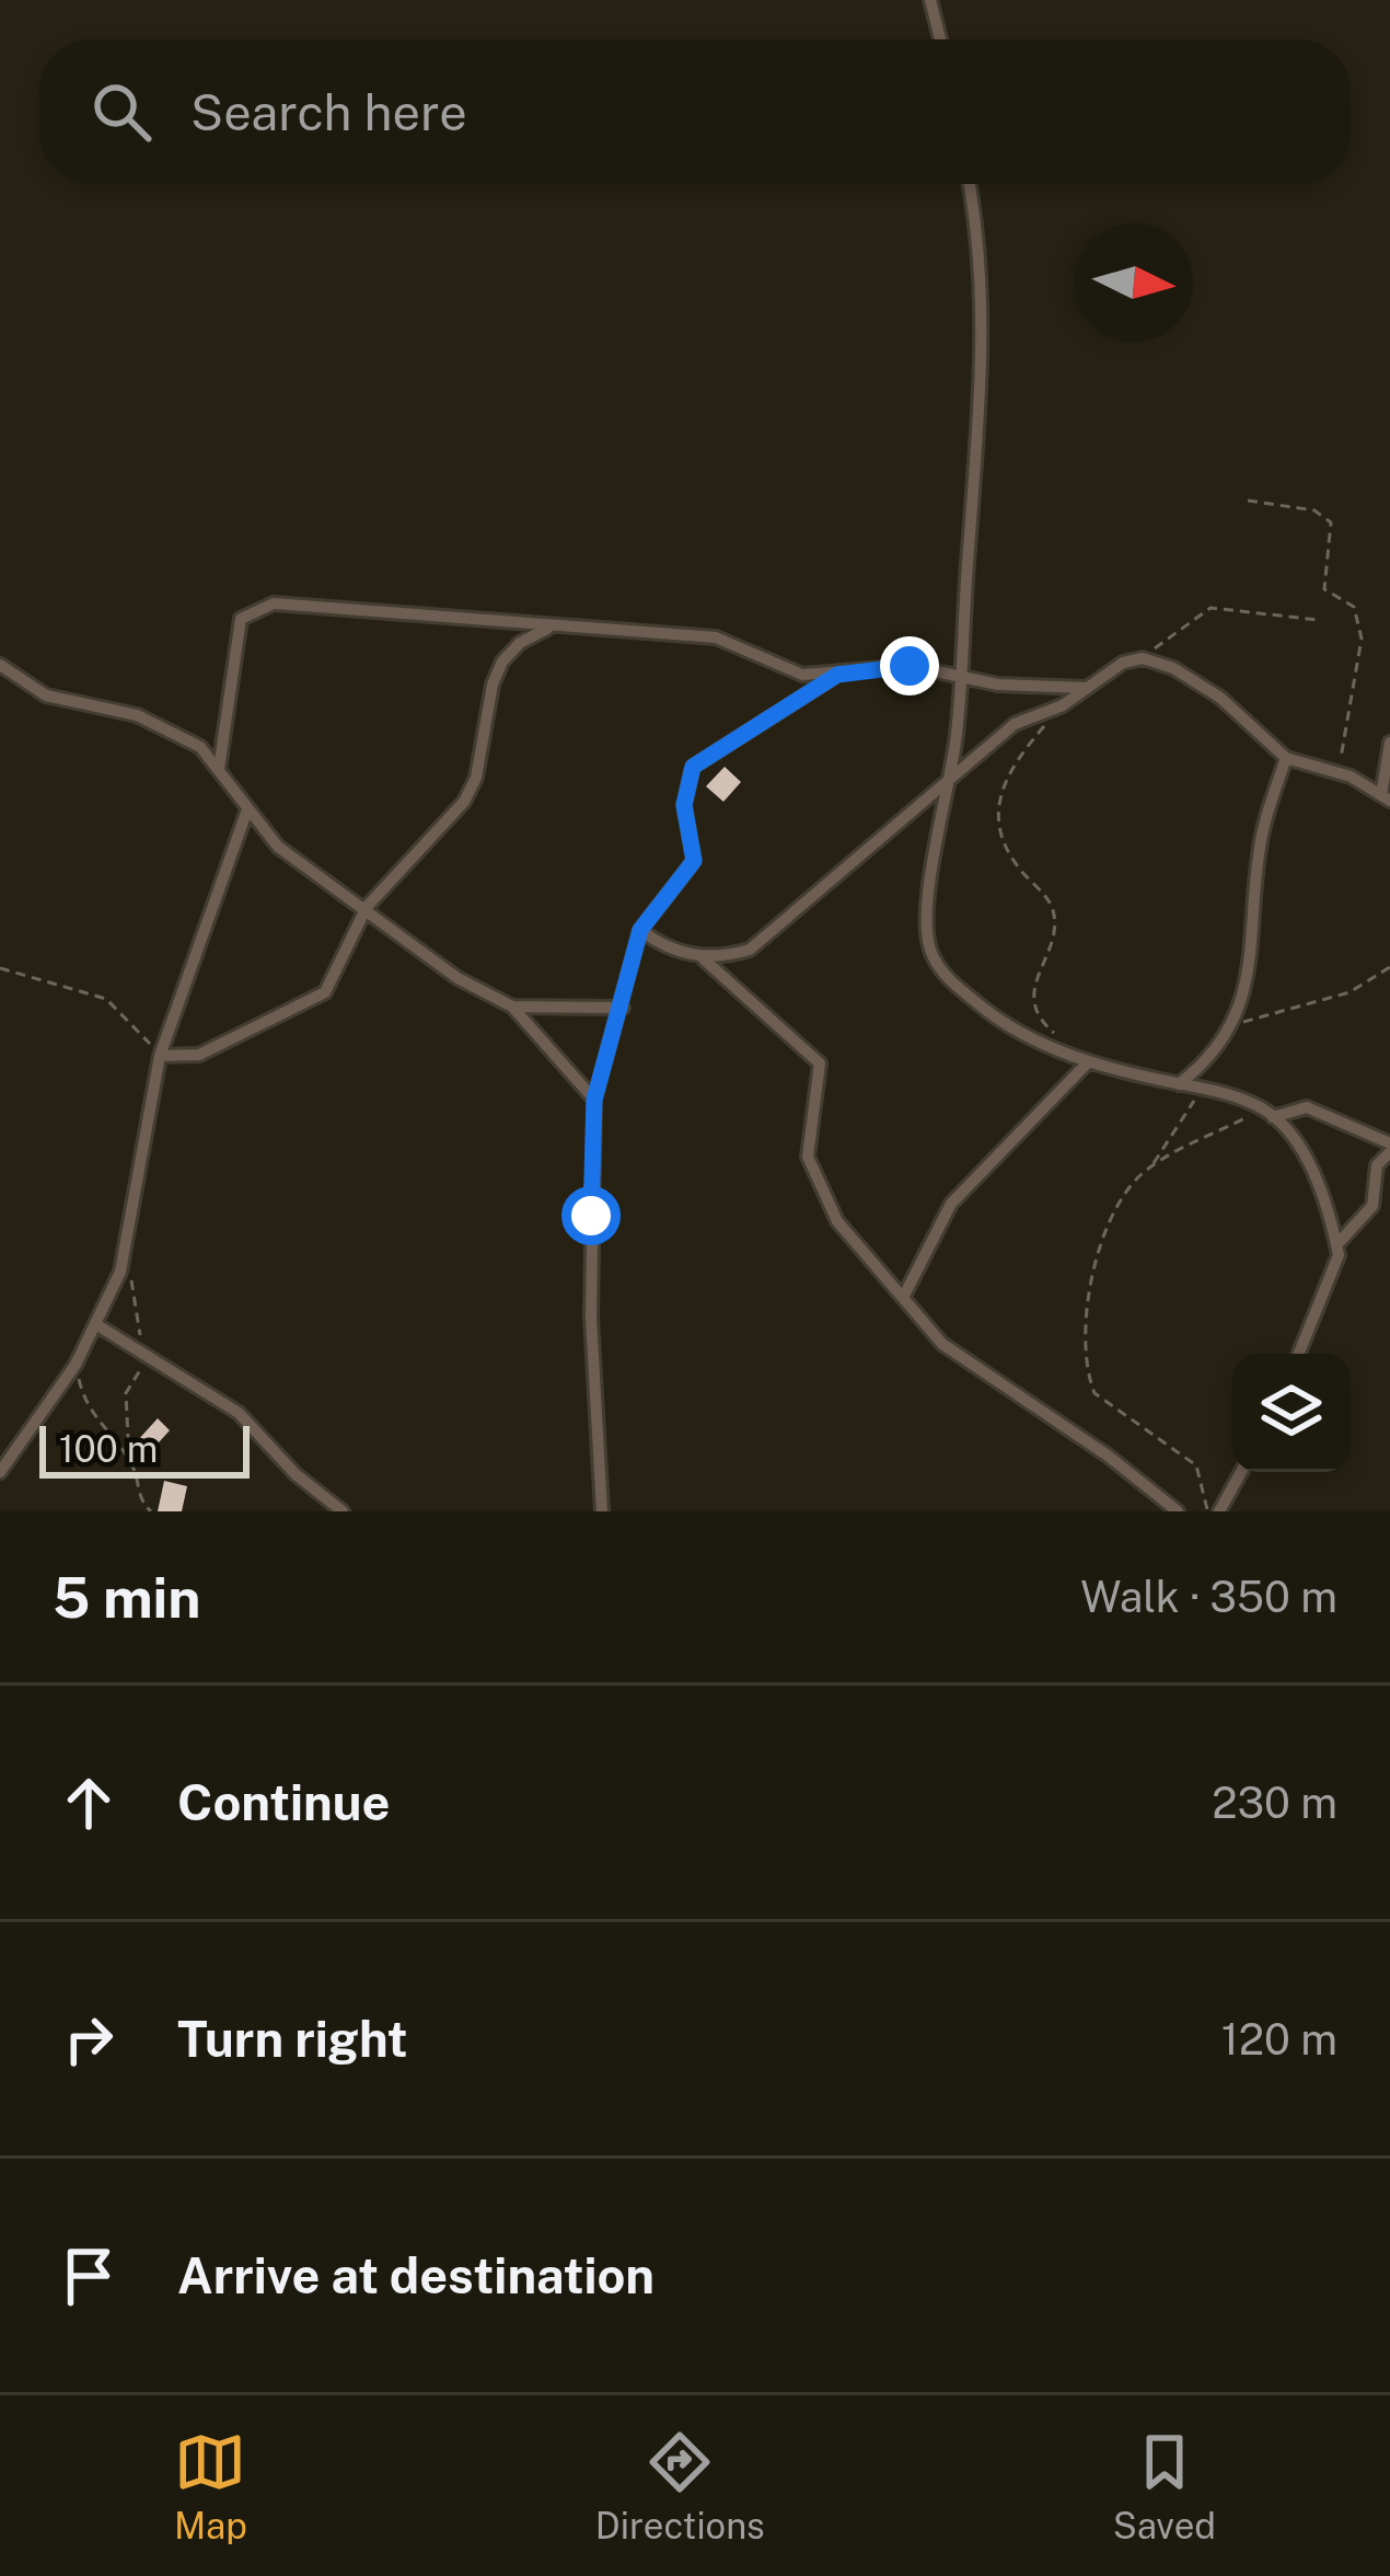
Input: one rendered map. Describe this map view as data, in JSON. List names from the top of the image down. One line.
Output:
{"scale_bar":"100 m","north":"right","page":{"search":"Search here","scale":"100 m","heading":["5 min","Walk · 350 m"],"list":[["Continue","230 m"],["Turn right","120 m"],"Arrive at destination"],"nav":["Map","Directions","Saved"]}}
